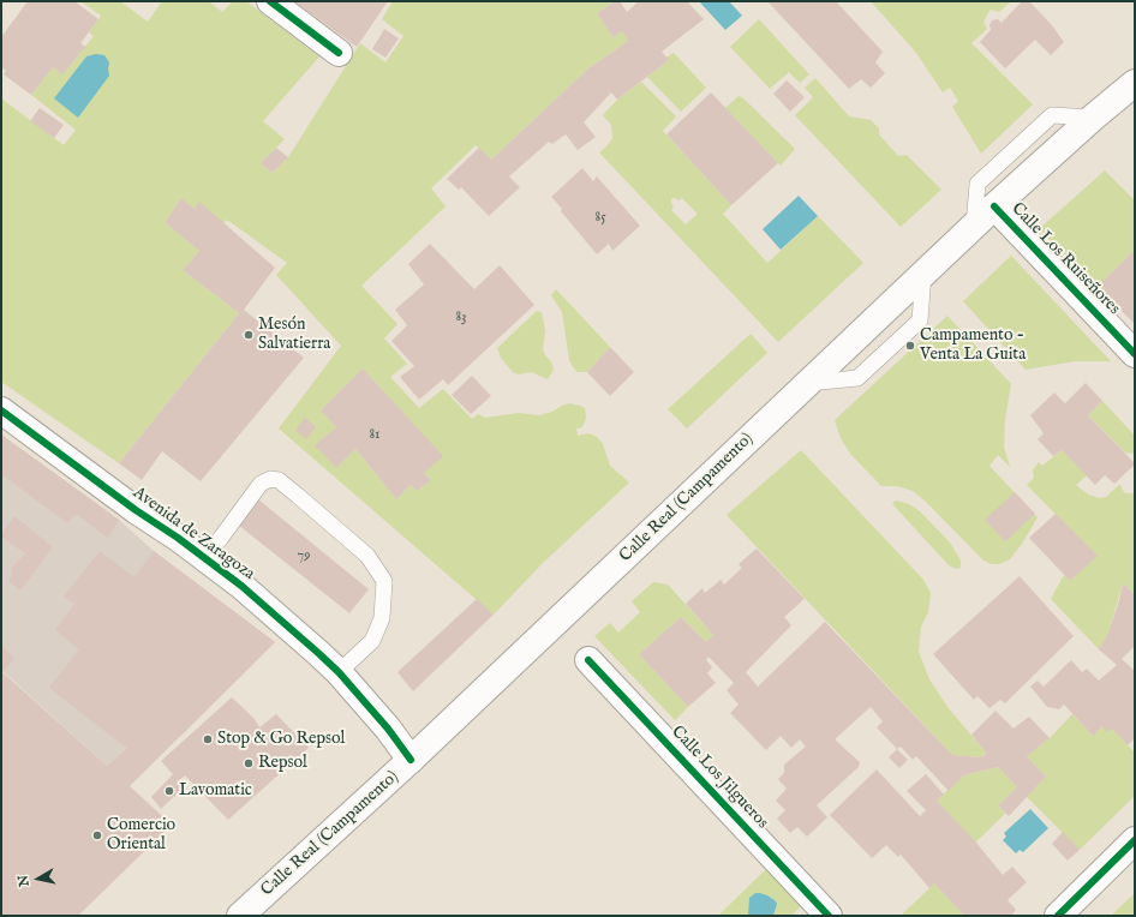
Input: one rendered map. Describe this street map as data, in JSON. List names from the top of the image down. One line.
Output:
{"streets":{"main road":["Calle Los Ruiseñores","Calle Real (Campamento)","Avenida de Zaragoza","Calle Los Jilgueros"]},"crossings":[["Calle Los Ruiseñores","Calle Real (Campamento)"],["Calle Real (Campamento)","Avenida de Zaragoza"]],"places":["Mesón Salvatierra","Campamento - Venta La Guita","Stop & Go Repsol","Repsol","Lavomatic","Comercio Oriental"],"house_numbers":["85","83","81","79"],"north":"left"}
